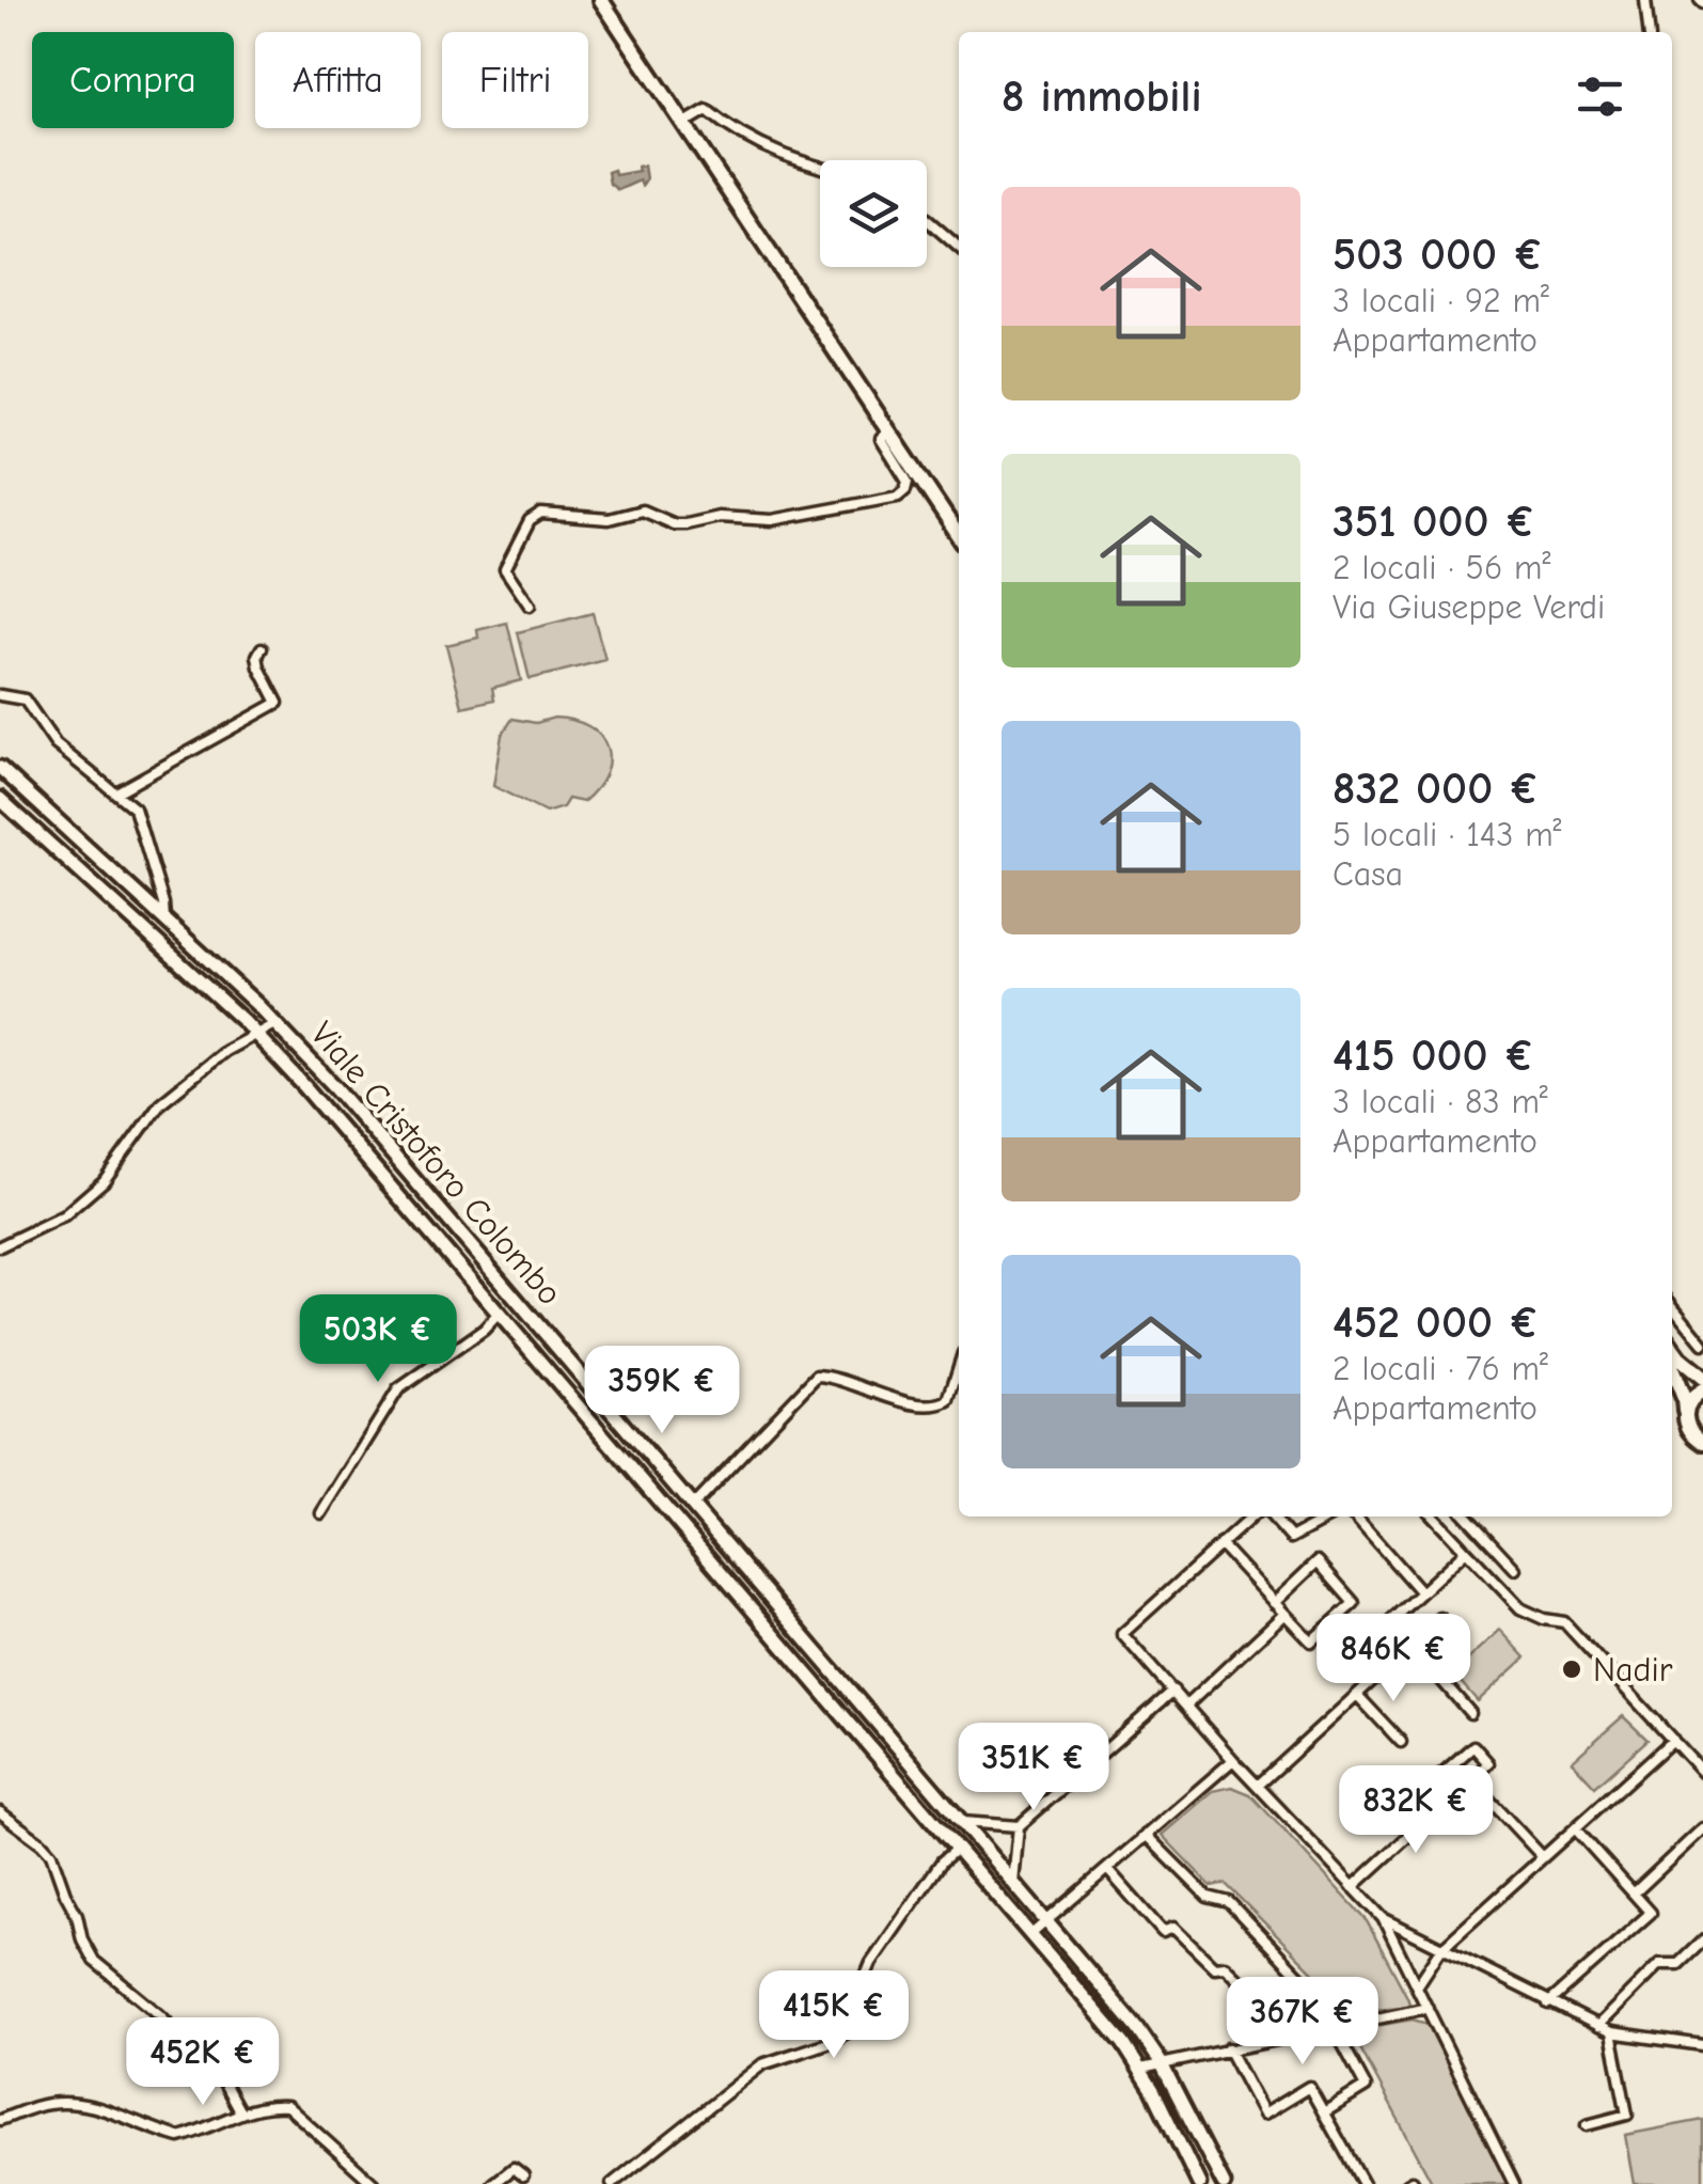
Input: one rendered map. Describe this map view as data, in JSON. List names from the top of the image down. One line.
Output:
{"streets":{"main road":["Viale Cristoforo Colombo"]},"places":["Nadir"],"page":{"chip":["Compra","Affitta","Filtri"],"heading":"8 immobili","list":[{"name":"503 000 €","note":"3 locali · 92 m² · Appartamento"},{"name":"351 000 €","note":"2 locali · 56 m² · Via Giuseppe Verdi"},{"name":"832 000 €","note":"5 locali · 143 m² · Casa"},{"name":"415 000 €","note":"3 locali · 83 m² · Appartamento"},{"name":"452 000 €","note":"2 locali · 76 m² · Appartamento"}],"price":["503K €","359K €","846K €","351K €","832K €","415K €","367K €","452K €"]}}
